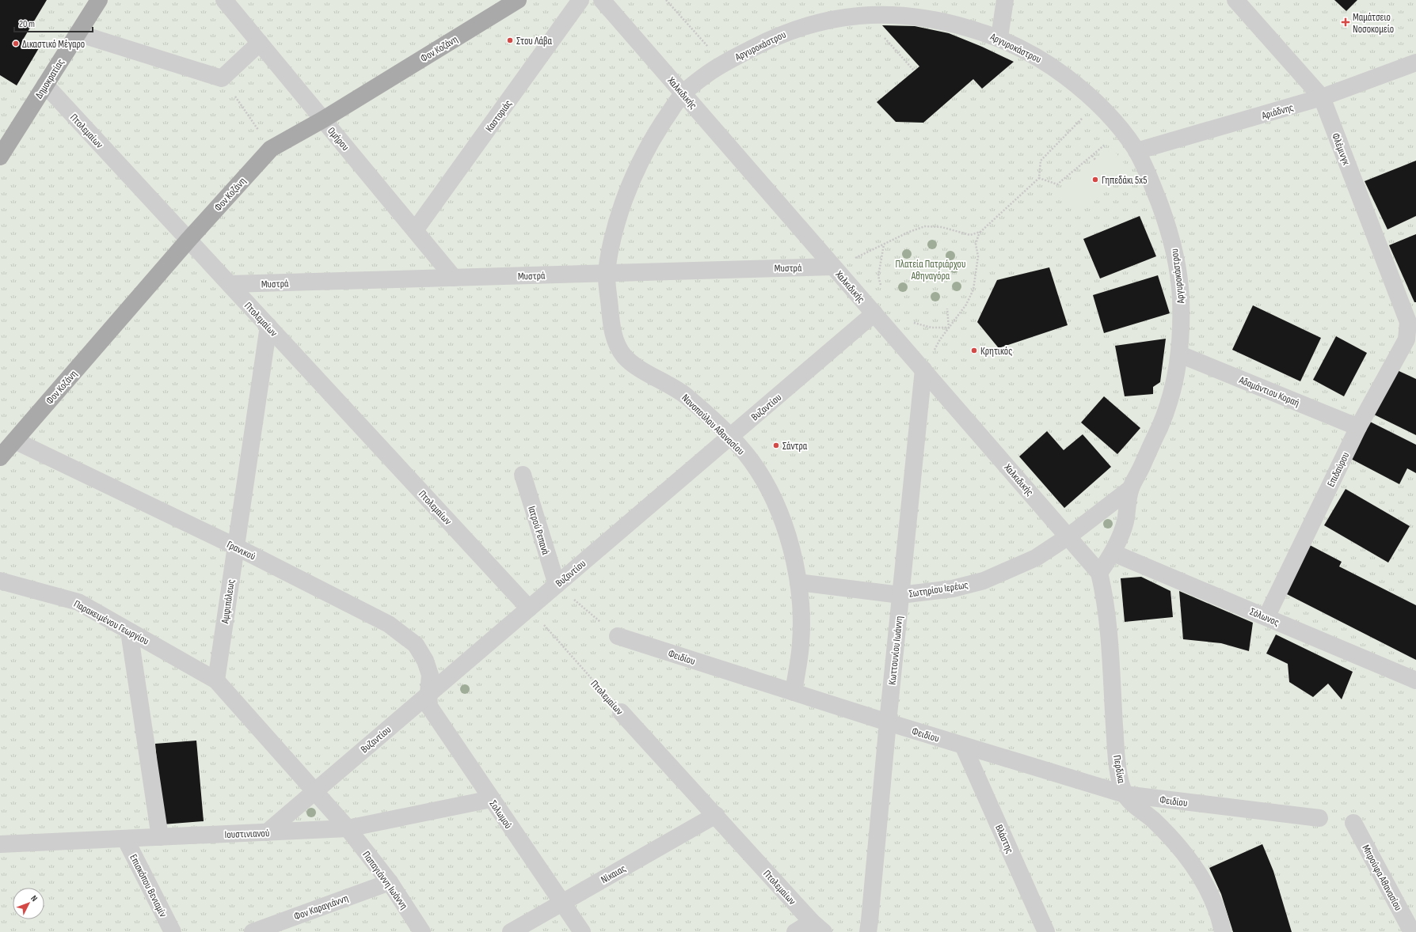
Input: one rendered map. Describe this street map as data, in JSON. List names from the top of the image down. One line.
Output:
{"streets":{"main road":["Φον Κοζάνη","Δημοκρατίας"],"street":["Αργυροκάστρου","Χαλκιδικής","Αριάδνης","Καστοριάς","Πτολεμαίων","Ομήρου","Φλέμινγκ","Μυστρά","Αδαμάντιου Κοραή","Βυζαντίου","Νανοπούλου Αθανασίου","Επιδαύρου","Ιατρού Ρεπανά","Γρανικού","Σωτηρίου Ιερέως","Αμφιπόλεως","Σόλωνος","Παρακειμένου Γεωργίου","Κωττουνίου Ιωάννη","Φειδίου","Περδίκα","Σολωμού","Ιουστινιανού","Βλάστης","Νίκαιας","Μπρούφα Αθανασίου","Παπαγιάννη Ιωάννη","Επισκόπου Βενιαμίν","Φον Καραγιάννη"]},"crossings":[["Αργυροκάστρου","Χαλκιδικής"],["Αργυροκάστρου","Αριάδνης"],["Αργυροκάστρου","Μυστρά"],["Αργυροκάστρου","Αδαμάντιου Κοραή"],["Αργυροκάστρου","Νανοπούλου Αθανασίου"],["Αργυροκάστρου","Σωτηρίου Ιερέως"],["Αργυροκάστρου","Σόλωνος"],["Αργυροκάστρου","Περδίκα"],["Φον Κοζάνη","Πτολεμαίων"],["Φον Κοζάνη","Ομήρου"],["Φον Κοζάνη","Γρανικού"],["Δημοκρατίας","Πτολεμαίων"],["Χαλκιδικής","Μυστρά"],["Χαλκιδικής","Βυζαντίου"],["Χαλκιδικής","Σωτηρίου Ιερέως"],["Χαλκιδικής","Κωττουνίου Ιωάννη"],["Χαλκιδικής","Περδίκα"],["Αριάδνης","Φλέμινγκ"],["Καστοριάς","Ομήρου"],["Πτολεμαίων","Μυστρά"],["Πτολεμαίων","Βυζαντίου"],["Πτολεμαίων","Αμφιπόλεως"],["Πτολεμαίων","Νίκαιας"],["Ομήρου","Μυστρά"],["Φλέμινγκ","Επιδαύρου"],["Μυστρά","Νανοπούλου Αθανασίου"],["Αδαμάντιου Κοραή","Επιδαύρου"],["Βυζαντίου","Νανοπούλου Αθανασίου"],["Βυζαντίου","Ιατρού Ρεπανά"],["Βυζαντίου","Γρανικού"],["Βυζαντίου","Σολωμού"],["Βυζαντίου","Ιουστινιανού"],["Νανοπούλου Αθανασίου","Σωτηρίου Ιερέως"],["Νανοπούλου Αθανασίου","Φειδίου"],["Επιδαύρου","Σόλωνος"],["Γρανικού","Αμφιπόλεως"],["Γρανικού","Σολωμού"],["Σωτηρίου Ιερέως","Κωττουνίου Ιωάννη"],["Αμφιπόλεως","Παρακειμένου Γεωργίου"],["Κωττουνίου Ιωάννη","Φειδίου"],["Φειδίου","Περδίκα"],["Φειδίου","Βλάστης"],["Σολωμού","Ιουστινιανού"],["Σολωμού","Νίκαιας"],["Ιουστινιανού","Παπαγιάννη Ιωάννη"],["Ιουστινιανού","Επισκόπου Βενιαμίν"],["Παπαγιάννη Ιωάννη","Φον Καραγιάννη"]],"parks":["Πλατεία Πατριάρχου Αθηναγόρα"],"places":{"health":["Μαμάτσειο Νοσοκομείο"],"other":["Στου Λάβα","Δικαστικό Μέγαρο","Γηπεδάκι 5x5","Κρητικός","Σάντρα"]},"scale_bar":"20 m","north":"top right"}
